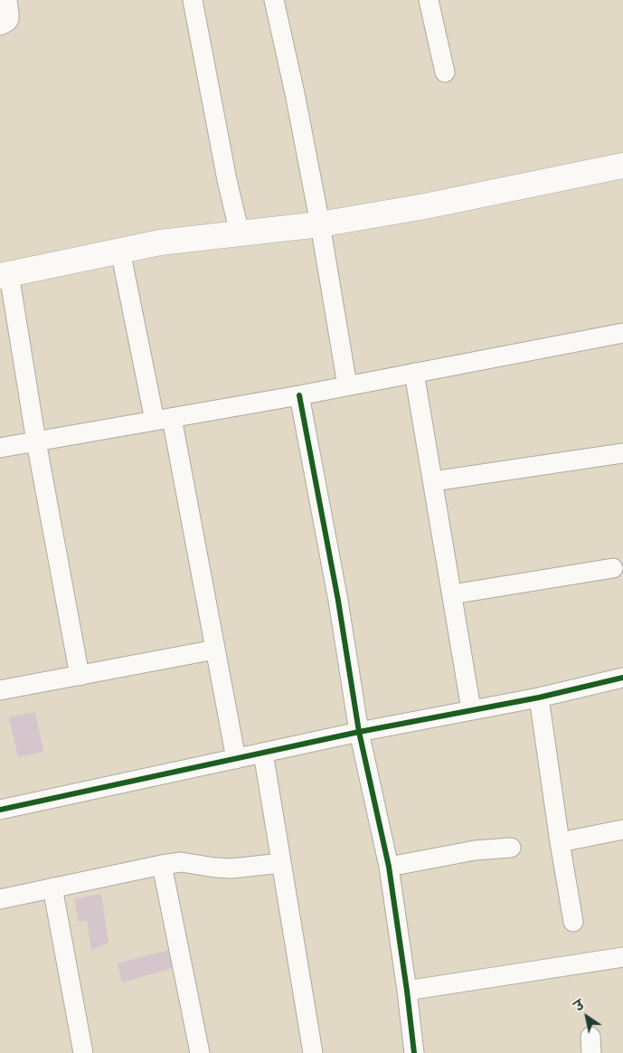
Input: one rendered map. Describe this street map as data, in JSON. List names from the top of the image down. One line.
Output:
{"north":"top left"}
